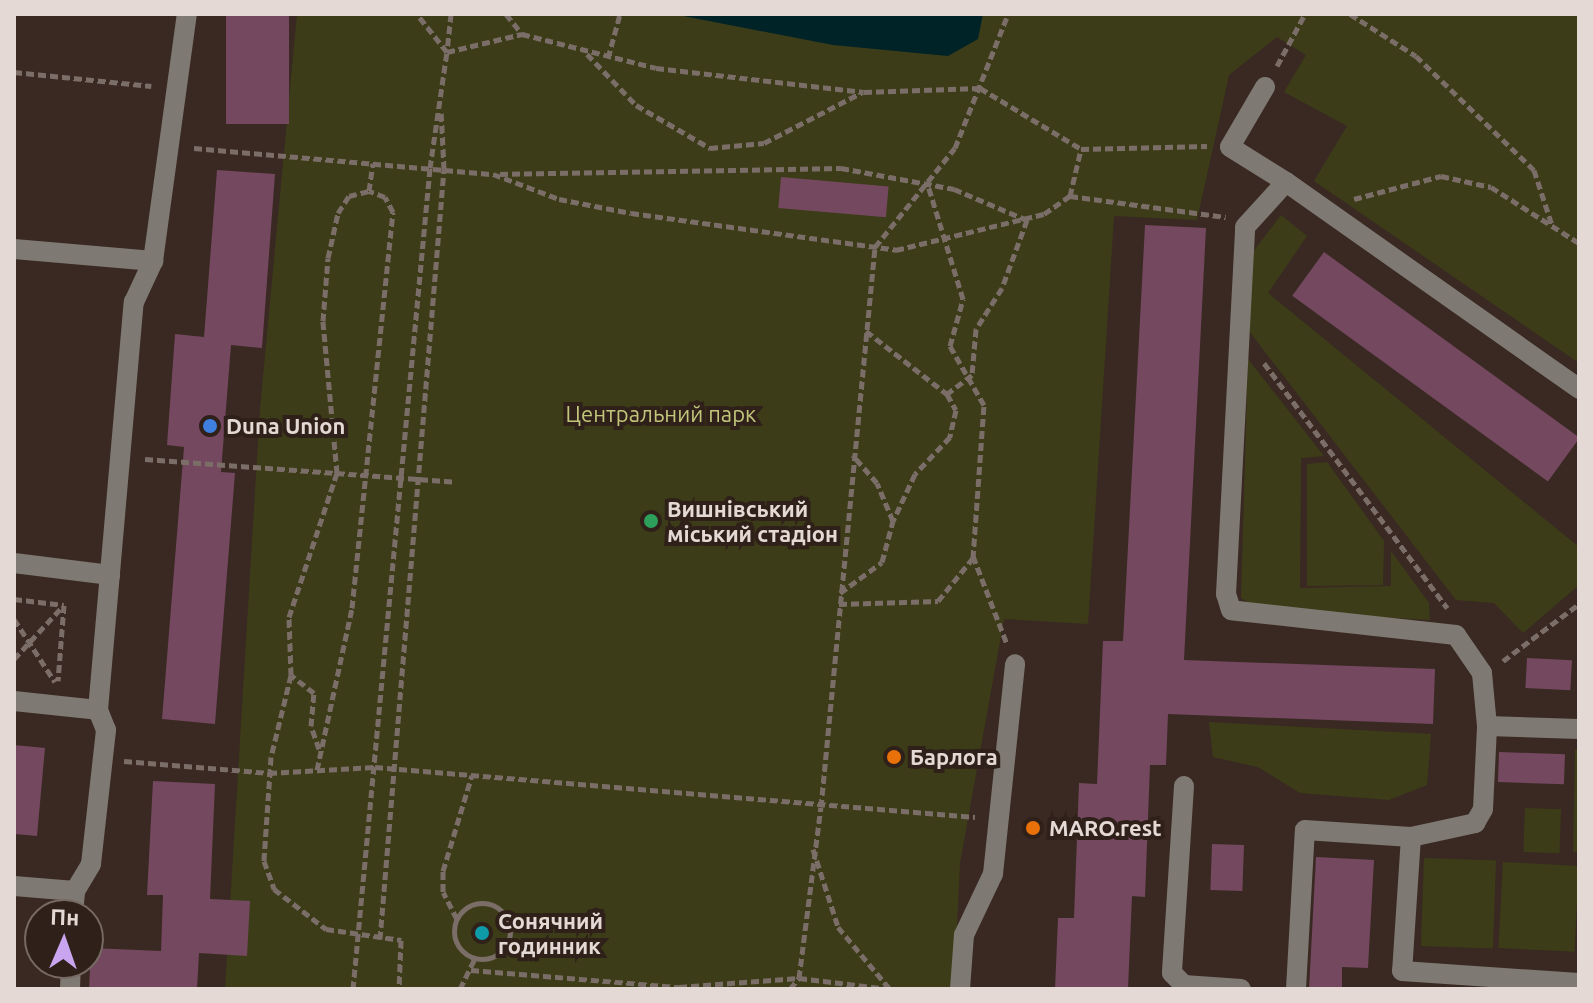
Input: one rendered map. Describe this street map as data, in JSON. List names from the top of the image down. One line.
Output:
{"parks":["Центральний парк"],"places":["Duna Union","Вишнівський міський стадіон","Барлога","MARO.rest","Сонячний годинник"],"north":"top"}
